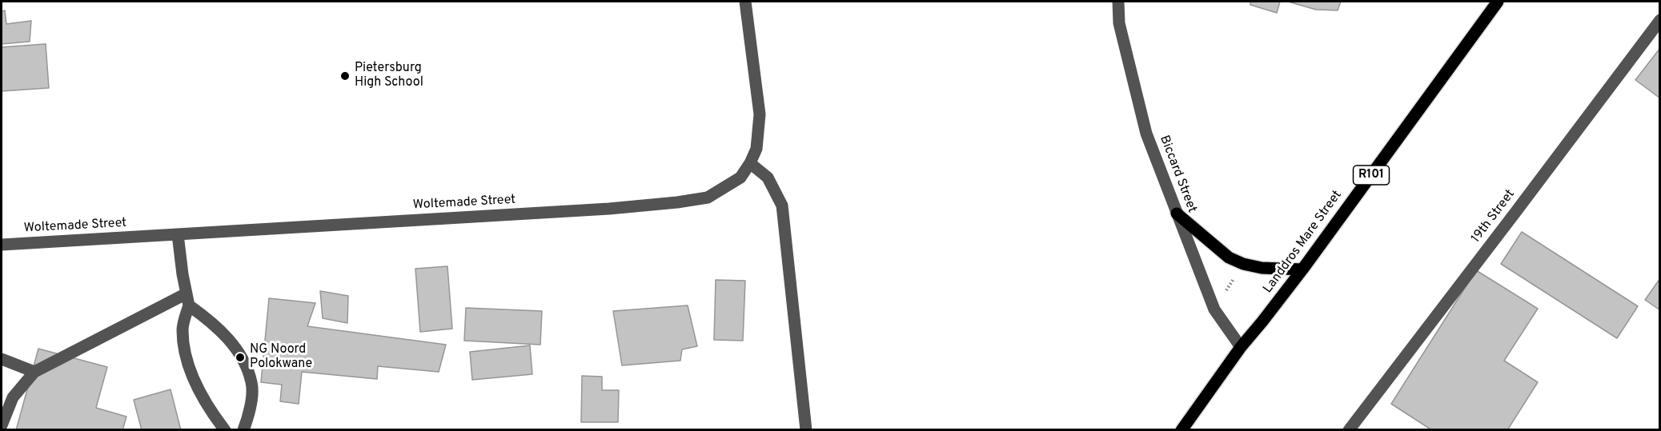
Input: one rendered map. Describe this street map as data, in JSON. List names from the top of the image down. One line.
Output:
{"streets":{"main road":["R101","Landdros Mare Street"],"street":["Biccard Street","Woltemade Street","19th Street"]},"crossings":[["Biccard Street","Landdros Mare Street"]],"places":["Pietersburg High School","NG Noord Polokwane"]}
